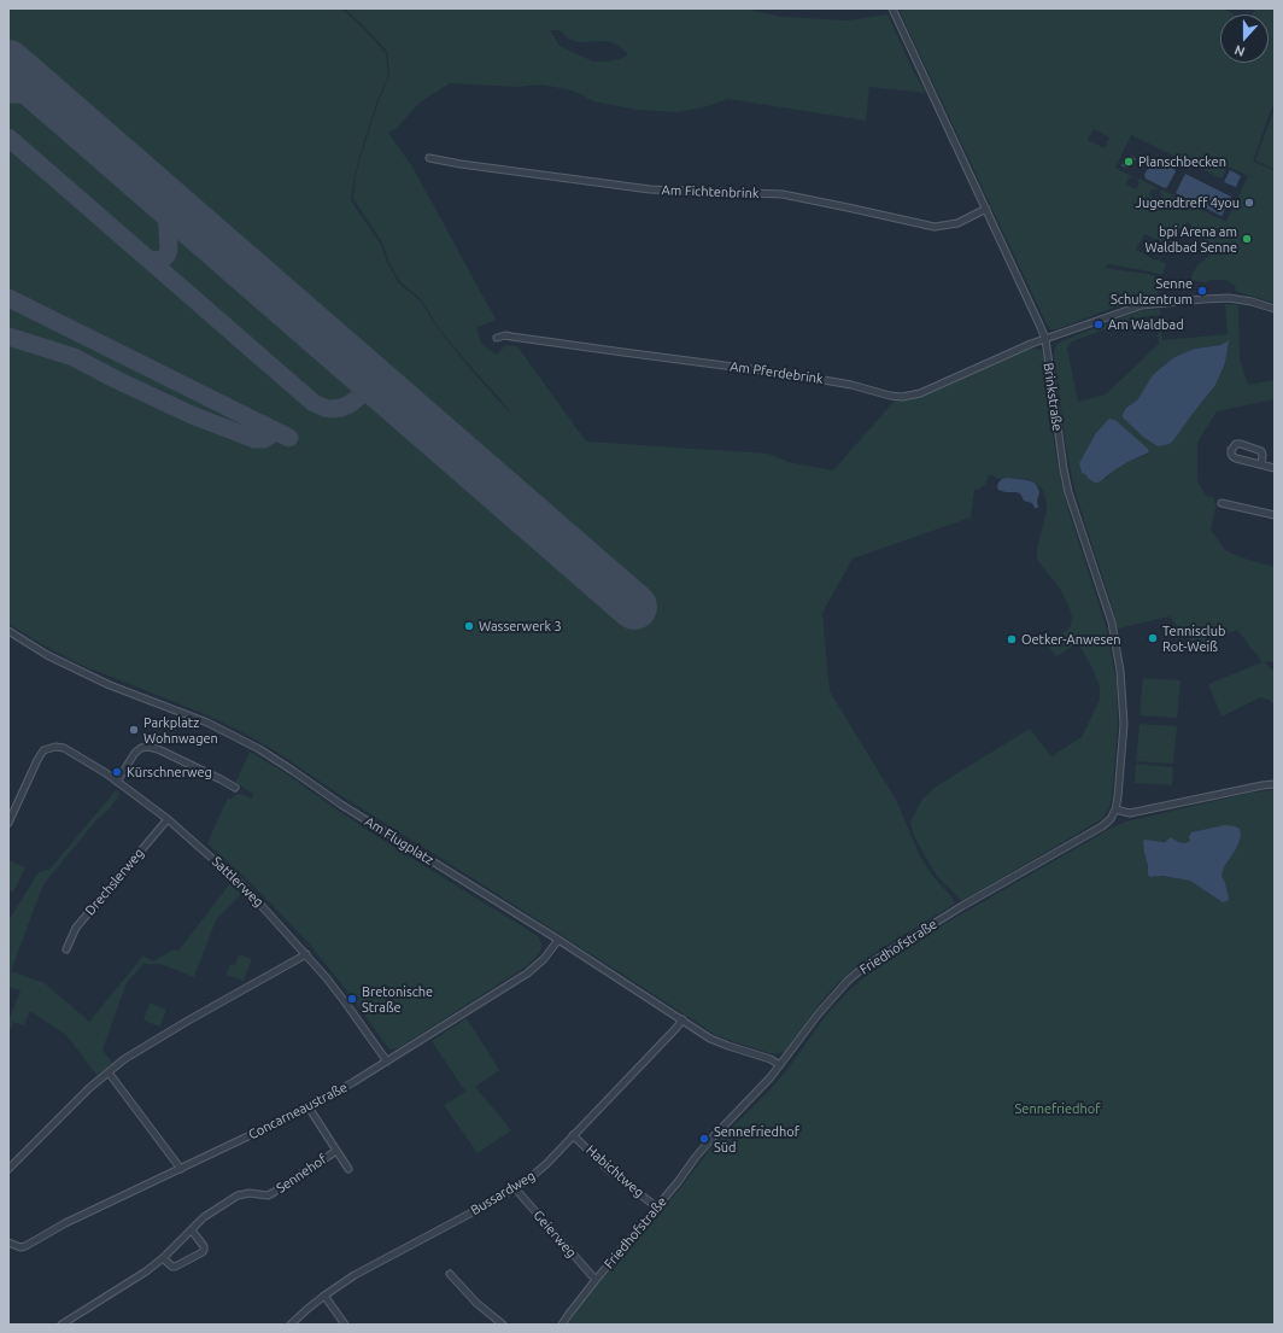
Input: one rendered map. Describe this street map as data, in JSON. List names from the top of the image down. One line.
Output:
{"streets":{"street":["Am Fichtenbrink","Am Pferdebrink","Brinkstraße","Am Flugplatz","Drechslerweg","Sattlerweg","Friedhofstraße","Concarneaustraße","Habichtweg","Sennehof","Bussardweg","Geierweg"]},"crossings":[["Am Fichtenbrink","Brinkstraße"],["Am Pferdebrink","Brinkstraße"],["Brinkstraße","Friedhofstraße"],["Am Flugplatz","Friedhofstraße"],["Am Flugplatz","Concarneaustraße"],["Am Flugplatz","Bussardweg"],["Drechslerweg","Sattlerweg"],["Sattlerweg","Concarneaustraße"],["Friedhofstraße","Habichtweg"],["Friedhofstraße","Geierweg"],["Concarneaustraße","Sennehof"],["Habichtweg","Bussardweg"],["Bussardweg","Geierweg"]],"parks":["Sennefriedhof"],"places":["Planschbecken","Jugendtreff 4you","bpi Arena am Waldbad Senne","Senne Schulzentrum","Am Waldbad","Wasserwerk 3","Tennisclub Rot-Weiß","Oetker-Anwesen","Parkplatz Wohnwagen","Kürschnerweg","Bretonische Straße","Sennefriedhof Süd"],"north":"bottom"}
